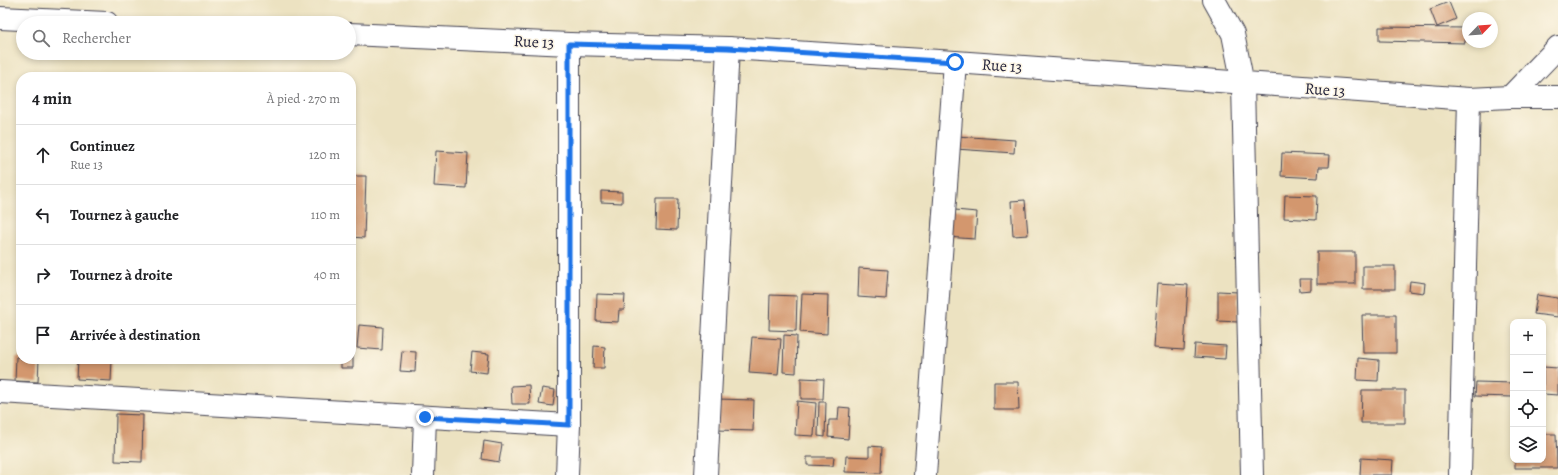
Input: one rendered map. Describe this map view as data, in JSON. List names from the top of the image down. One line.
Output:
{"streets":{"street":["Rue 13"]},"north":"top right","page":{"search":"Rechercher","heading":["4 min","À pied · 270 m"],"list":[["Continuez","Rue 13","120 m"],["Tournez à gauche","110 m"],["Tournez à droite","40 m"],"Arrivée à destination"],"map_buttons":["+","−"]}}
